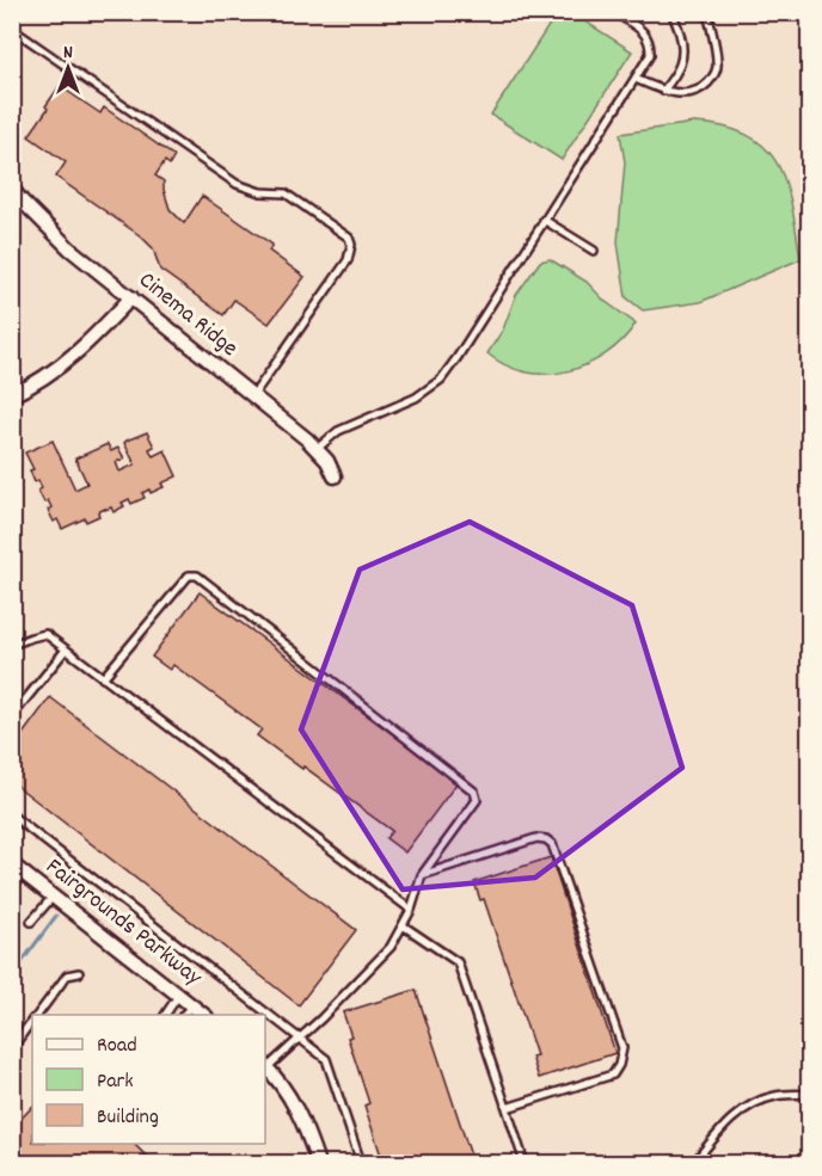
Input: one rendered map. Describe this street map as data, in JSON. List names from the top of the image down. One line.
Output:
{"streets":{"street":["Cinema Ridge","Fairgrounds Parkway"]},"legend":["Road","Park","Building"],"north":"top"}
